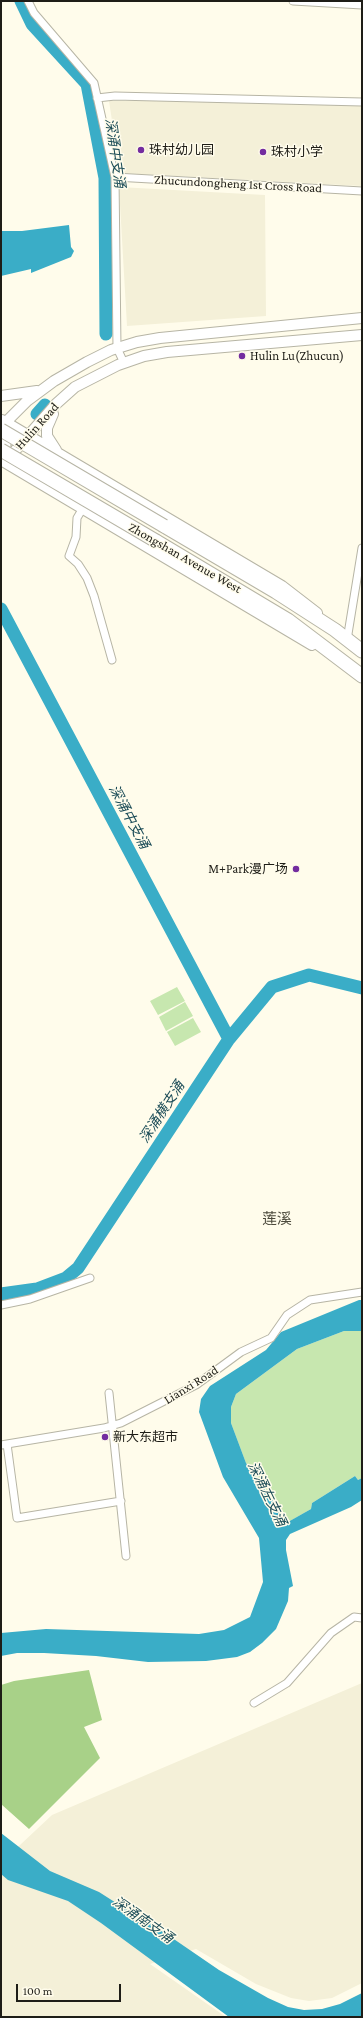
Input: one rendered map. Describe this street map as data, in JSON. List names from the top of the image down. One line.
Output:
{"streets":{"highway":["Zhongshan Avenue West"],"main road":["Hulin Road"],"street":["Zhucundongheng 1st Cross Road","Lianxi Road"]},"crossings":[["Hulin Road","Zhongshan Avenue West"]],"districts":["莲溪"],"water":["深涌中支涌","深涌横支涌","深涌左支涌","深涌南支涌"],"places":["珠村幼儿园","珠村小学","Hulin Lu(Zhucun)","M+Park漫广场","新大东超市"],"scale_bar":"100 m"}
